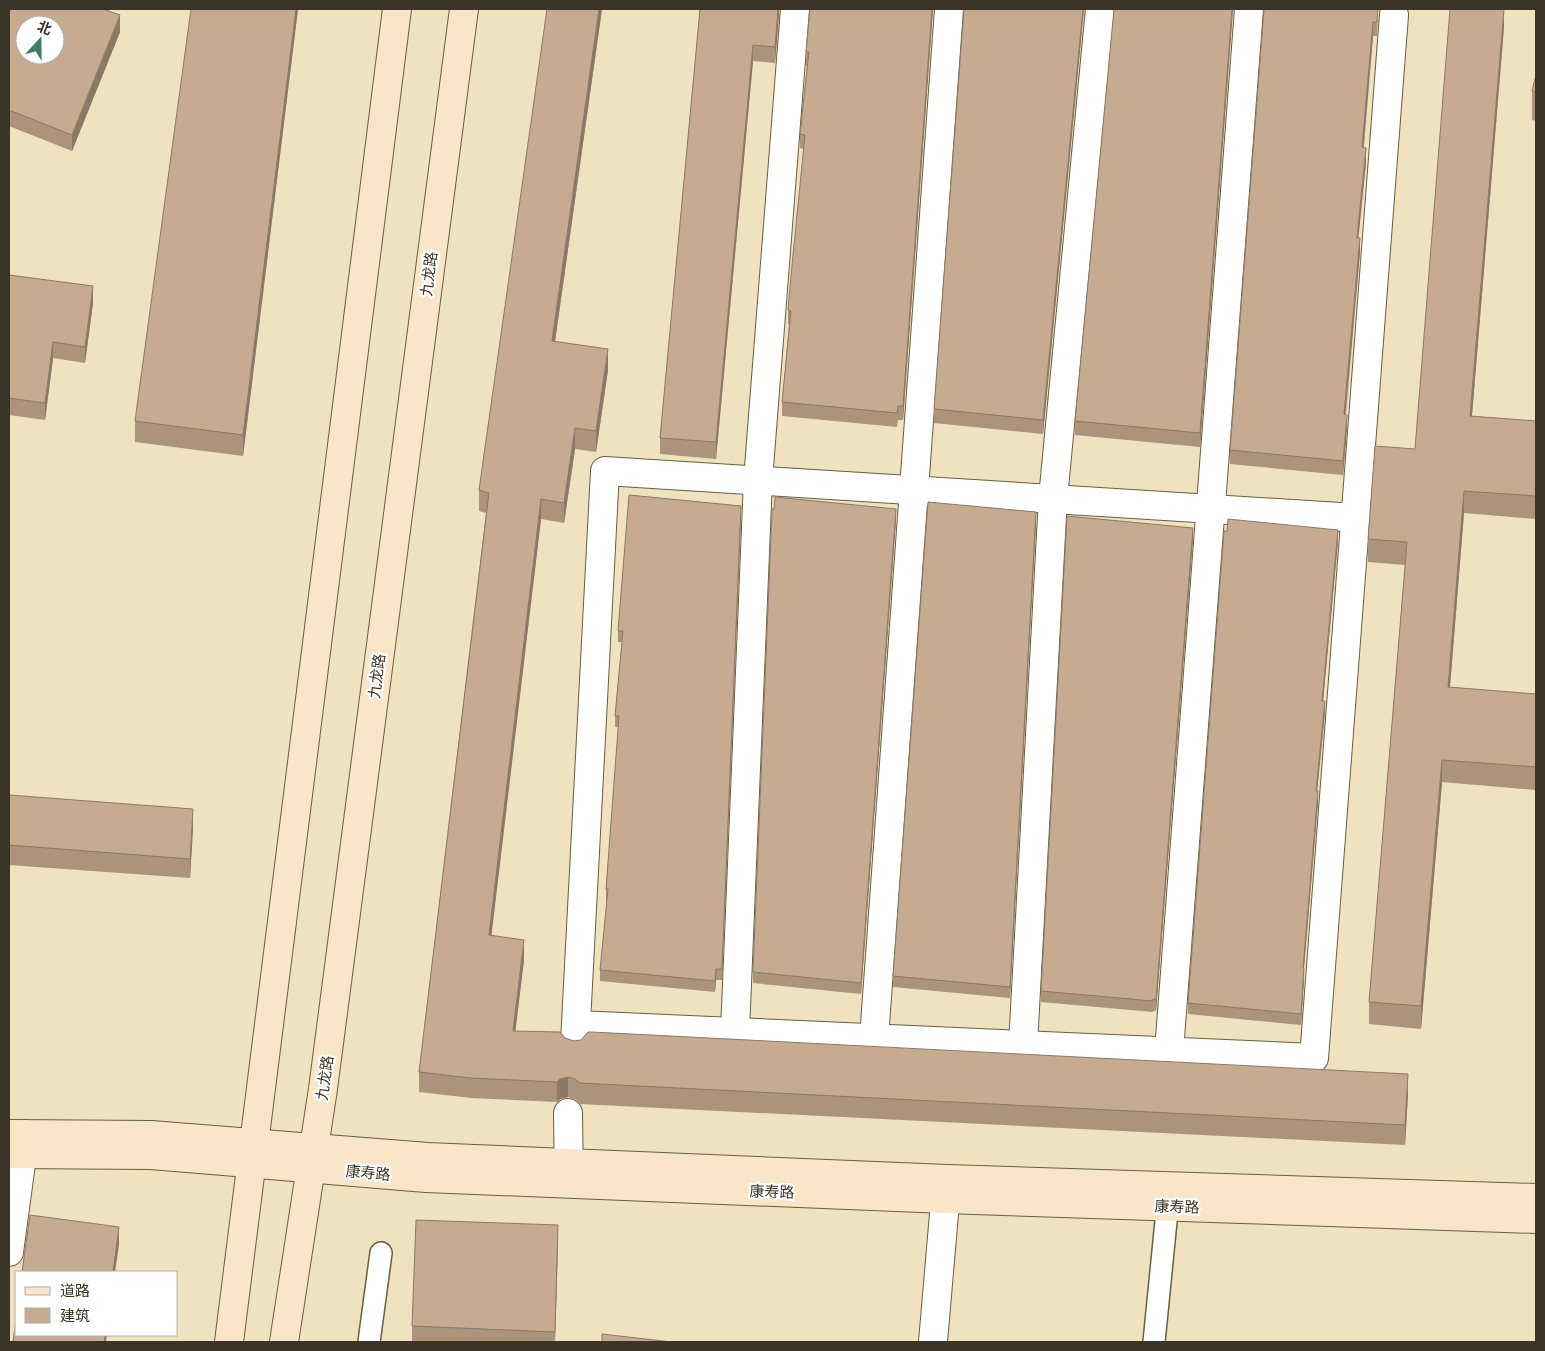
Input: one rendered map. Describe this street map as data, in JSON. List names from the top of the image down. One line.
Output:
{"streets":{"main road":["九龙路","康寿路"]},"crossings":[["九龙路","康寿路"]],"legend":["道路","建筑"],"north":"top"}
